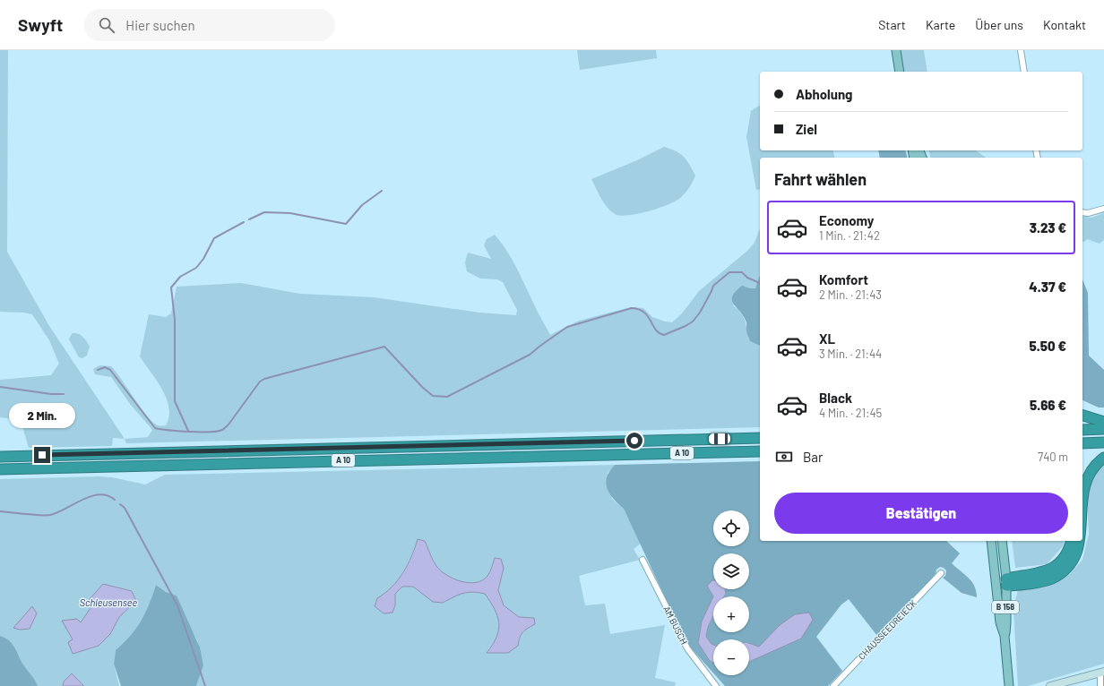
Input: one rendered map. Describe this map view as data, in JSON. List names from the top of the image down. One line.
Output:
{"streets":{"highway":["A 10"],"main road":["B 158"],"street":["AM BUSCH","CHAUSSEEDREIECK"]},"water":["Schleusensee"],"page":{"header":"Swyft","search":"Hier suchen","nav":["Start","Karte","Über uns","Kontakt"],"banner":["Abholung","Ziel"],"heading":"Fahrt wählen","list":[{"name":"Economy","note":"1 Min. · 21:42","value":"3.23 €"},{"name":"Komfort","note":"2 Min. · 21:43","value":"4.37 €"},{"name":"XL","note":"3 Min. · 21:44","value":"5.50 €"},{"name":"Black","note":"4 Min. · 21:45","value":"5.66 €"}],"bubble":"2 Min.","pay":["Bar","740 m"],"buttons":"Bestätigen","map_buttons":["+","−"]}}
